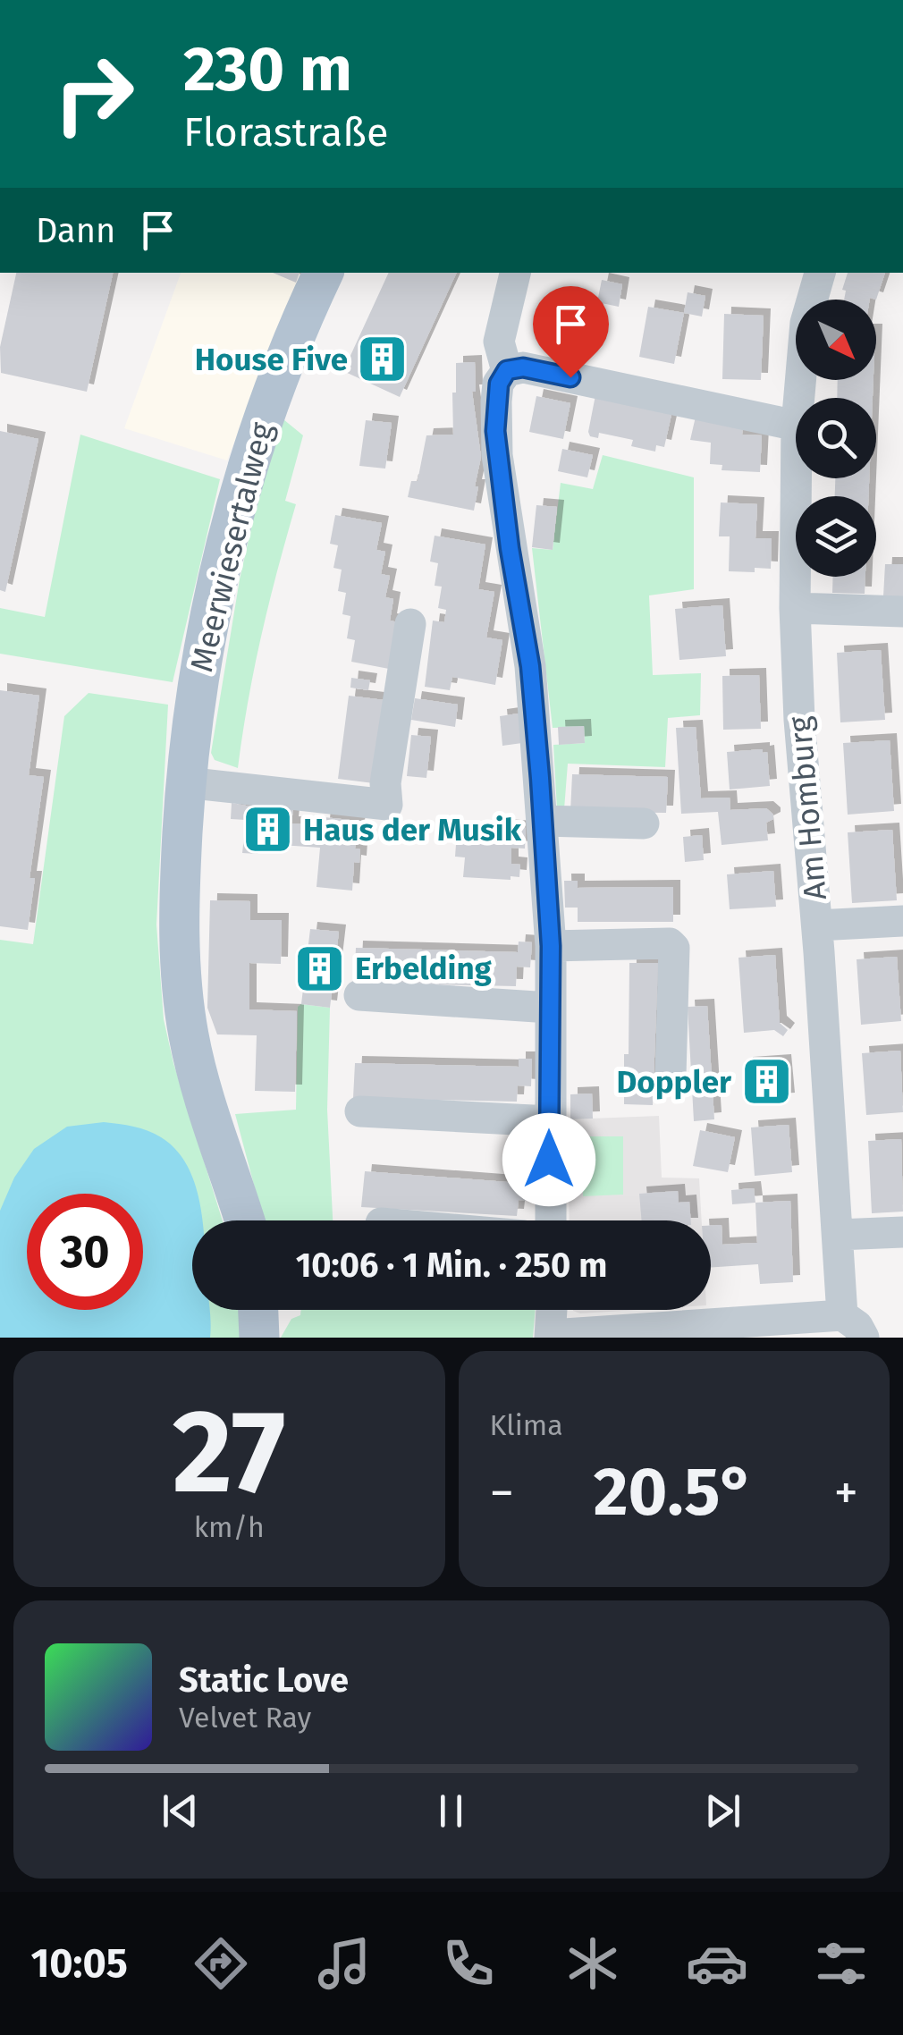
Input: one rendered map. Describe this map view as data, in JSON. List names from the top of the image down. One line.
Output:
{"streets":{"main road":["Meerwiesertalweg"],"street":["Am Homburg"]},"places":{"building":["House Five","Haus der Musik","Erbelding","Doppler"]},"north":"bottom right","page":{"turn":["230 m","Florastraße"],"then":"Dann","limit":"30","trip":"10:06 · 1 Min. · 250 m","tile":[["27","km/h"],"Klima"],"heat":["−","20.5°","+"],"song":["Static Love","Velvet Ray"],"tabs":"10:05"}}
